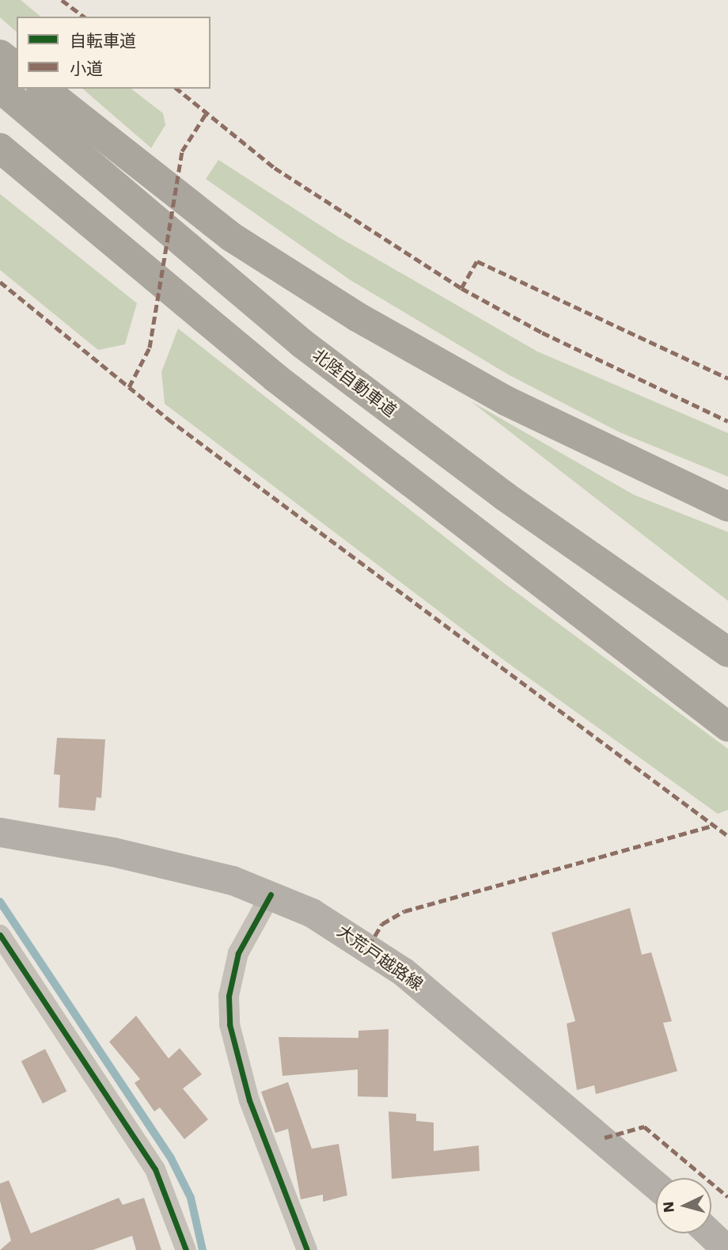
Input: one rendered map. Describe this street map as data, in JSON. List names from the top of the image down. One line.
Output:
{"streets":{"highway":["北陸自動車道"],"main road":["大荒戸越路線"]},"legend":["自転車道","小道"],"north":"left"}
